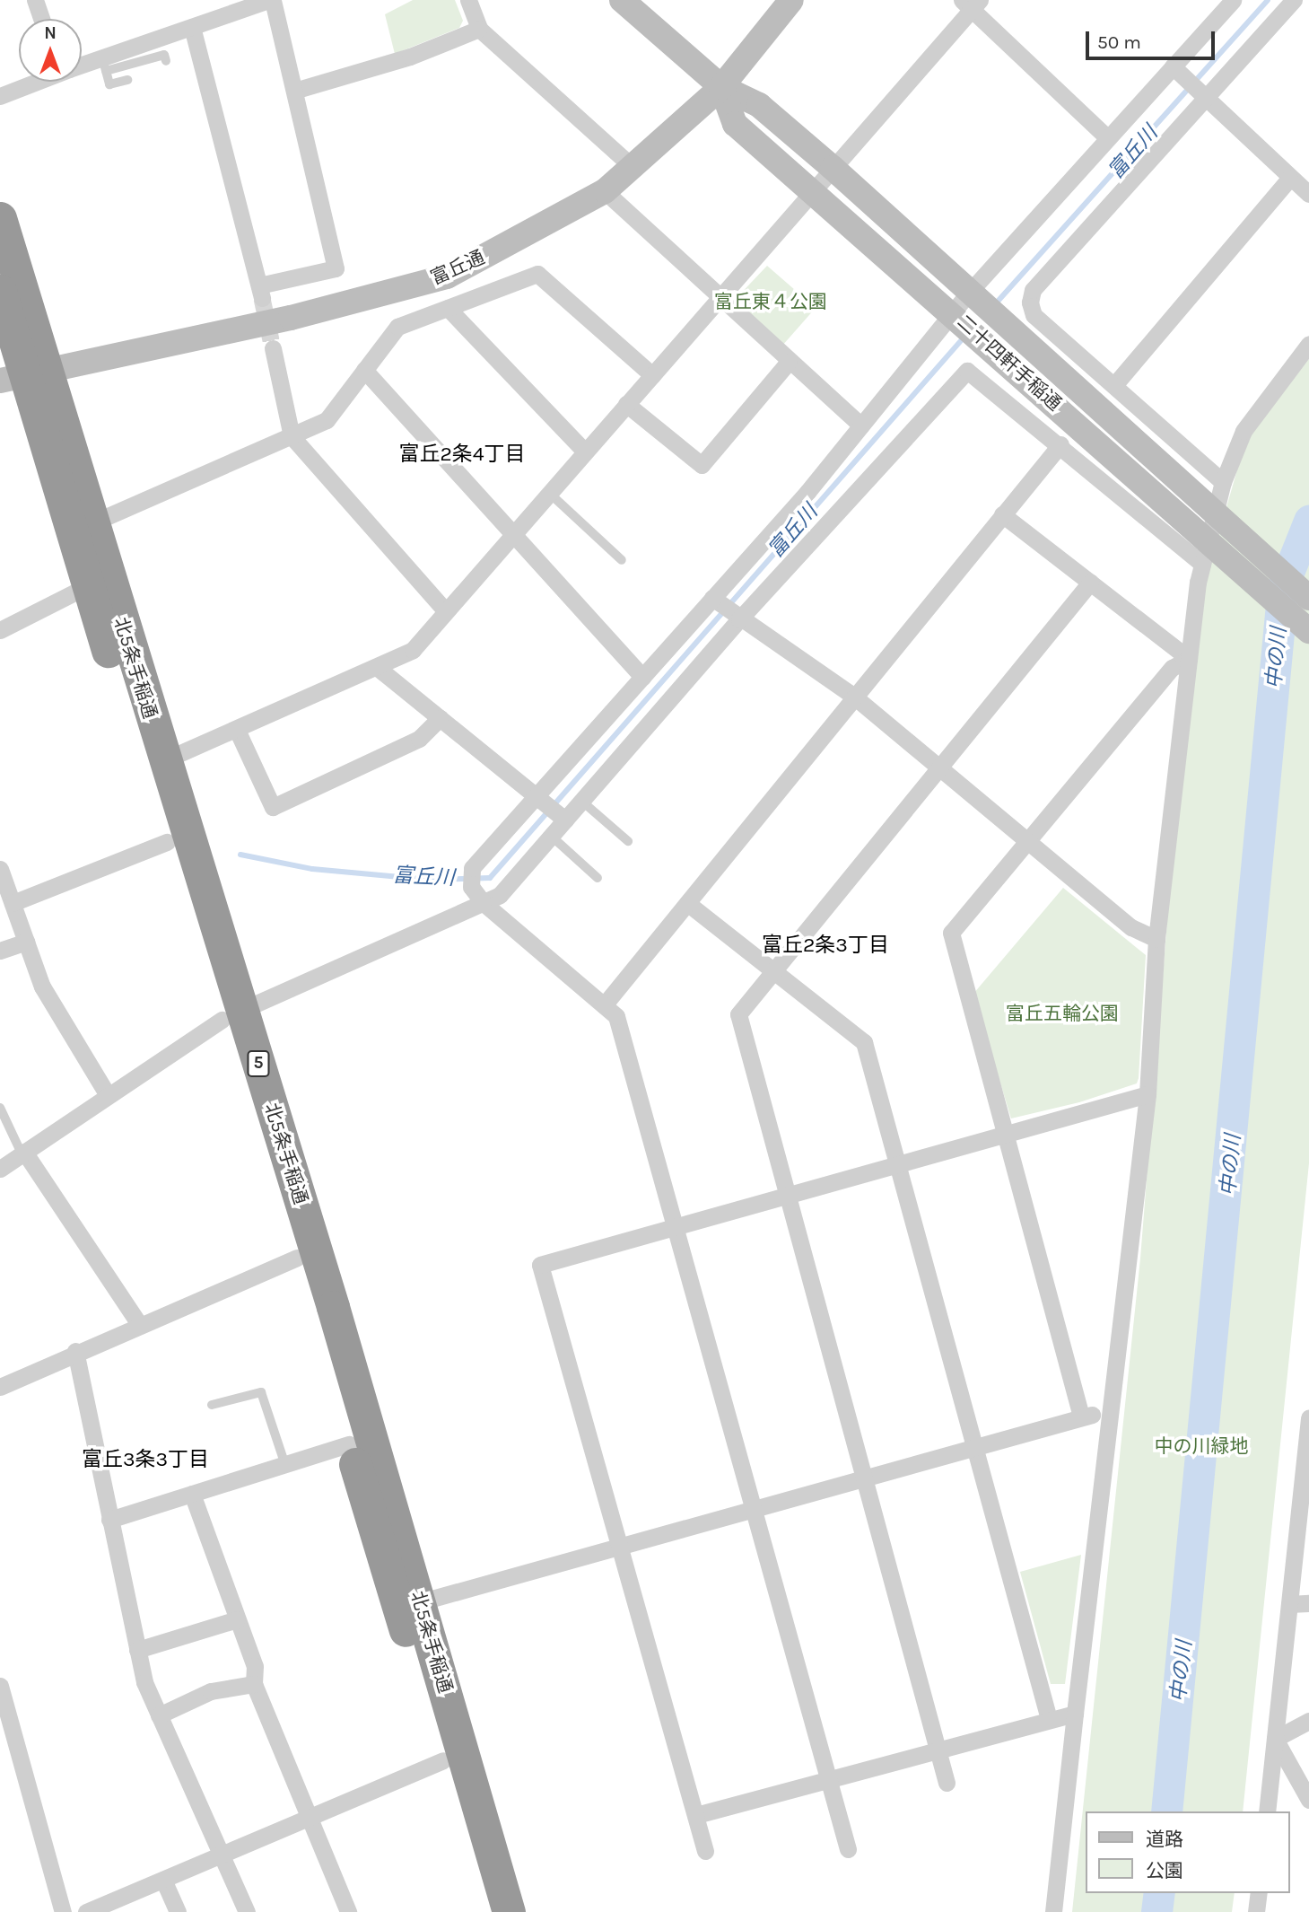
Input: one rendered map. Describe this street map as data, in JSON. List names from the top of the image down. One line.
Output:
{"streets":{"highway":["北5条手稲通","5"],"street":["富丘通","二十四軒手稲通"]},"crossings":[["富丘通","二十四軒手稲通"],["富丘通","北5条手稲通"]],"districts":["富丘2条4丁目","富丘2条3丁目","富丘3条3丁目"],"water":["富丘川","中の川"],"parks":["富丘東４公園","富丘五輪公園","中の川緑地"],"legend":["道路","公園"],"scale_bar":"50 m","north":"top"}
